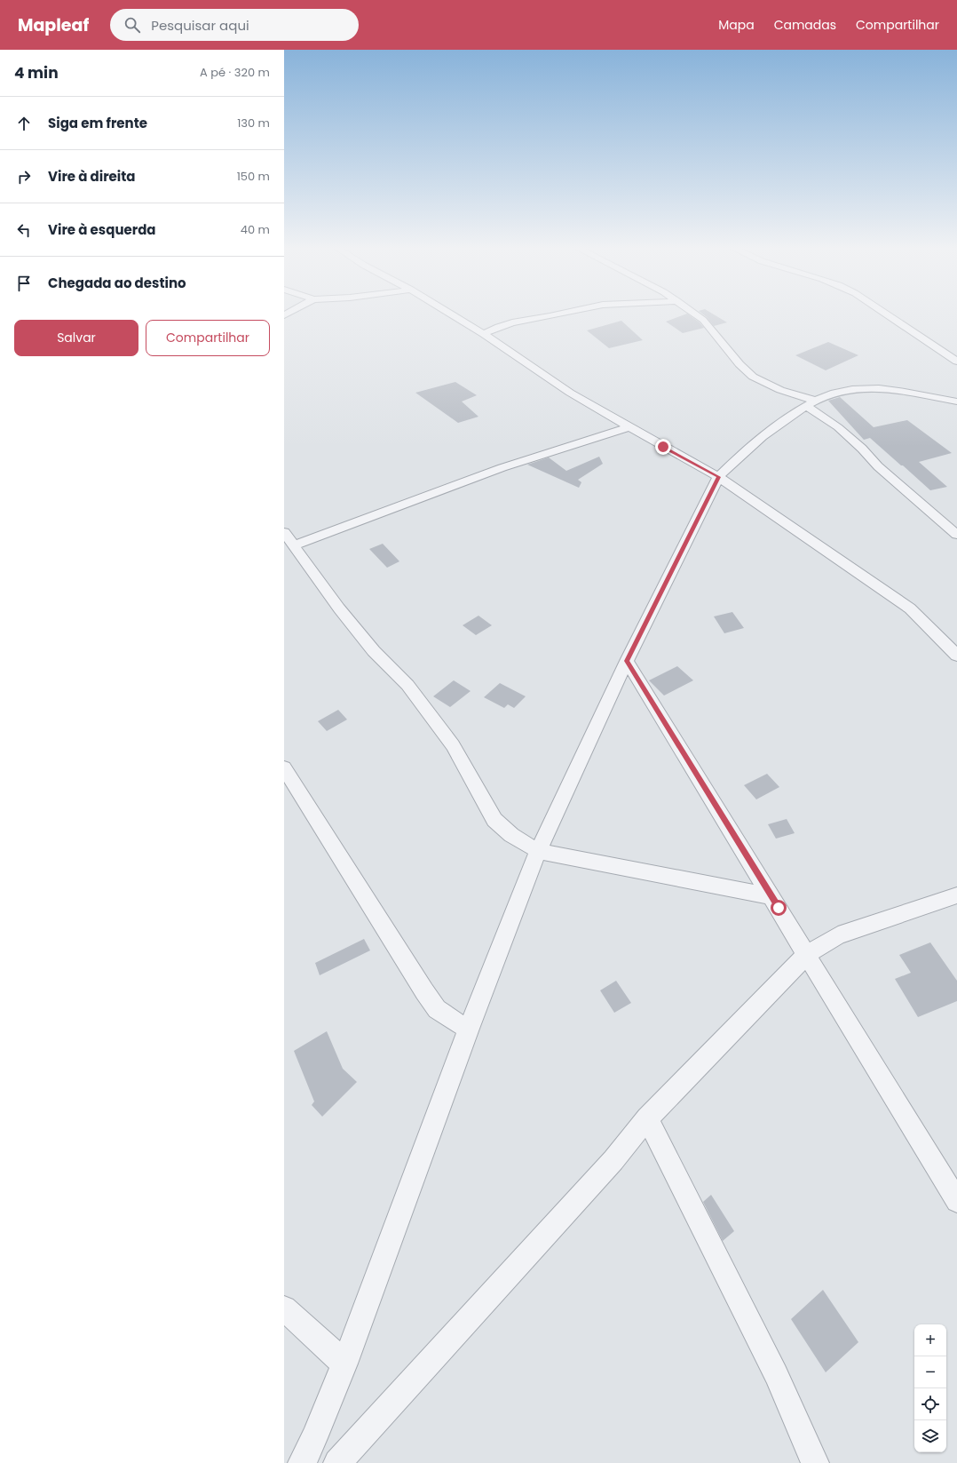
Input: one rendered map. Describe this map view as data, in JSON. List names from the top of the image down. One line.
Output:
{"page":{"header":"Mapleaf","search":"Pesquisar aqui","nav":["Mapa","Camadas","Compartilhar"],"heading":["4 min","A pé · 320 m"],"list":[["Siga em frente","130 m"],["Vire à direita","150 m"],["Vire à esquerda","40 m"],"Chegada ao destino"],"buttons":["Salvar","Compartilhar"],"map_buttons":["+","−"]}}
